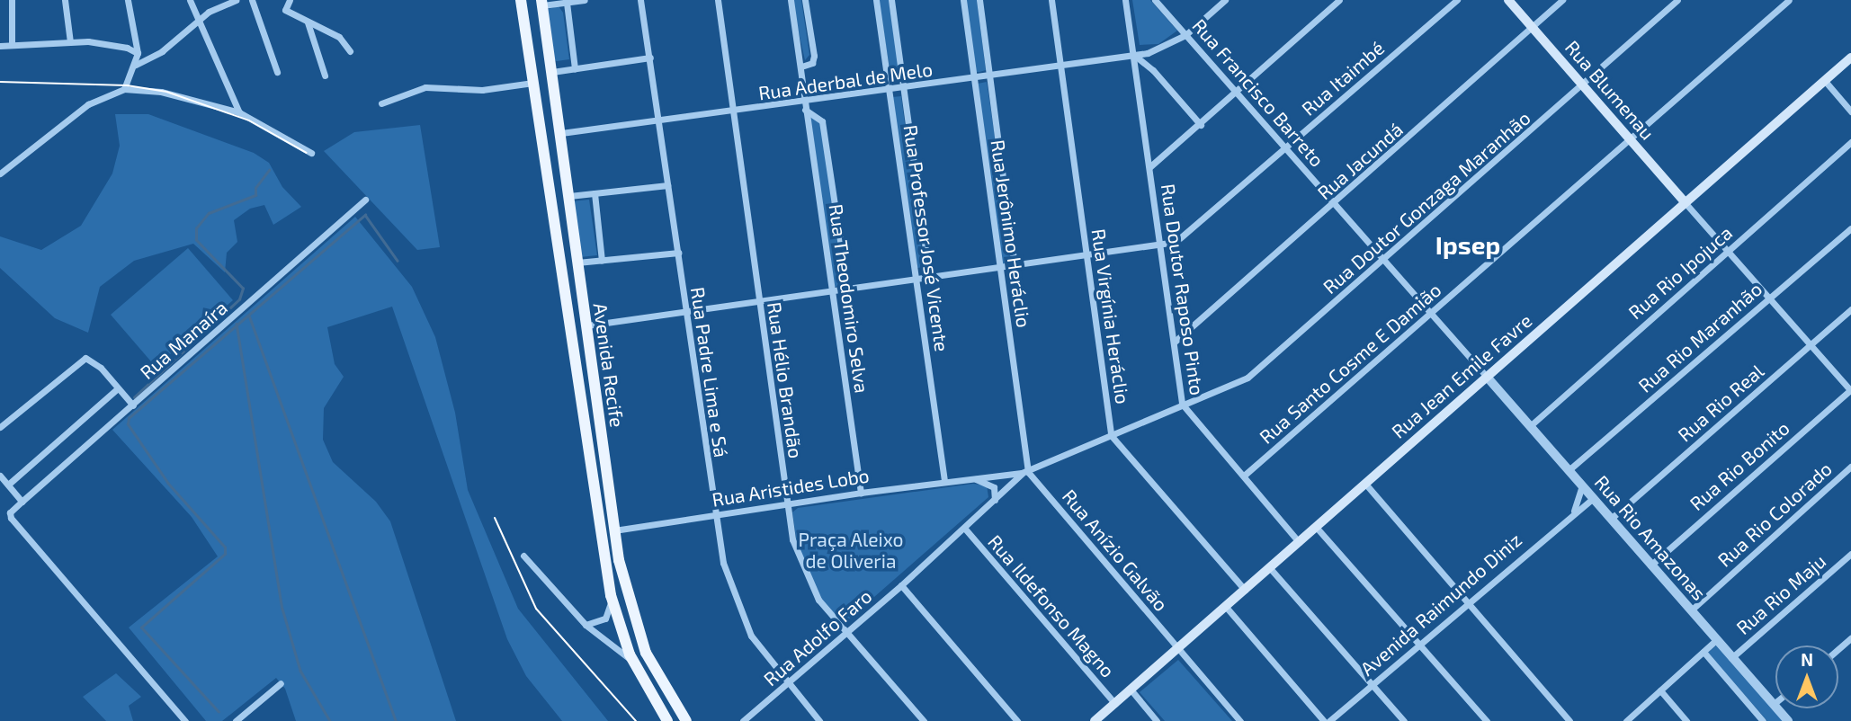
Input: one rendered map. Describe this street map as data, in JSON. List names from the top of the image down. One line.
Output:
{"streets":{"main road":["Rua Blumenau","Avenida Recife","Rua Jean Emile Favre"],"street":["Rua Itaimbé","Rua Aderbal de Melo","Rua Francisco Barreto","Rua Jacundá","Rua Doutor Gonzaga Maranhão","Rua Jerônimo Heráclio","Rua Professor José Vicente","Rua Rio Ipojuca","Rua Doutor Raposo Pinto","Rua Theodomiro Selva","Rua Virgínia Heráclio","Rua Rio Maranhão","Rua Manaíra","Rua Santo Cosme E Damião","Rua Padre Lima e Sá","Rua Hélio Brandão","Rua Rio Real","Rua Rio Bonito","Rua Aristides Lobo","Rua Rio Colorado","Rua Rio Amazonas","Rua Anízio Galvão","Rua Rio Maju","Avenida Raimundo Diniz","Rua Ildefonso Magno","Rua Adolfo Faro"]},"crossings":[["Rua Itaimbé","Rua Francisco Barreto"],["Rua Itaimbé","Rua Jerônimo Heráclio"],["Rua Itaimbé","Rua Professor José Vicente"],["Rua Itaimbé","Rua Doutor Raposo Pinto"],["Rua Itaimbé","Rua Theodomiro Selva"],["Rua Itaimbé","Rua Virgínia Heráclio"],["Rua Itaimbé","Avenida Recife"],["Rua Itaimbé","Rua Padre Lima e Sá"],["Rua Itaimbé","Rua Hélio Brandão"],["Rua Aderbal de Melo","Rua Francisco Barreto"],["Rua Aderbal de Melo","Rua Jerônimo Heráclio"],["Rua Aderbal de Melo","Rua Professor José Vicente"],["Rua Aderbal de Melo","Rua Doutor Raposo Pinto"],["Rua Aderbal de Melo","Rua Theodomiro Selva"],["Rua Aderbal de Melo","Rua Virgínia Heráclio"],["Rua Aderbal de Melo","Avenida Recife"],["Rua Aderbal de Melo","Rua Padre Lima e Sá"],["Rua Aderbal de Melo","Rua Hélio Brandão"],["Rua Blumenau","Rua Jacundá"],["Rua Blumenau","Rua Doutor Gonzaga Maranhão"],["Rua Blumenau","Rua Santo Cosme E Damião"],["Rua Blumenau","Rua Jean Emile Favre"],["Rua Francisco Barreto","Rua Jacundá"],["Rua Francisco Barreto","Rua Doutor Gonzaga Maranhão"],["Rua Francisco Barreto","Rua Santo Cosme E Damião"],["Rua Francisco Barreto","Rua Jean Emile Favre"],["Rua Francisco Barreto","Rua Rio Amazonas"],["Rua Jacundá","Rua Doutor Raposo Pinto"],["Rua Doutor Gonzaga Maranhão","Rua Jerônimo Heráclio"],["Rua Doutor Gonzaga Maranhão","Rua Doutor Raposo Pinto"],["Rua Doutor Gonzaga Maranhão","Rua Virgínia Heráclio"],["Rua Doutor Gonzaga Maranhão","Rua Aristides Lobo"],["Rua Doutor Gonzaga Maranhão","Rua Anízio Galvão"],["Rua Doutor Gonzaga Maranhão","Rua Adolfo Faro"],["Rua Jerônimo Heráclio","Rua Aristides Lobo"],["Rua Jerônimo Heráclio","Rua Anízio Galvão"],["Rua Jerônimo Heráclio","Rua Adolfo Faro"],["Rua Professor José Vicente","Rua Aristides Lobo"],["Rua Rio Ipojuca","Rua Rio Amazonas"],["Rua Doutor Raposo Pinto","Rua Santo Cosme E Damião"],["Rua Doutor Raposo Pinto","Rua Jean Emile Favre"],["Rua Theodomiro Selva","Rua Aristides Lobo"],["Rua Rio Maranhão","Rua Rio Amazonas"],["Avenida Recife","Rua Aristides Lobo"],["Rua Padre Lima e Sá","Rua Aristides Lobo"],["Rua Padre Lima e Sá","Rua Adolfo Faro"],["Rua Jean Emile Favre","Rua Rio Amazonas"],["Rua Jean Emile Favre","Rua Anízio Galvão"],["Rua Jean Emile Favre","Rua Ildefonso Magno"],["Rua Hélio Brandão","Rua Aristides Lobo"],["Rua Hélio Brandão","Rua Adolfo Faro"],["Rua Rio Real","Rua Rio Amazonas"],["Rua Rio Bonito","Rua Rio Amazonas"],["Rua Aristides Lobo","Rua Anízio Galvão"],["Rua Aristides Lobo","Rua Adolfo Faro"],["Rua Rio Colorado","Rua Rio Amazonas"],["Rua Rio Amazonas","Rua Rio Maju"],["Rua Rio Amazonas","Avenida Raimundo Diniz"],["Rua Anízio Galvão","Rua Adolfo Faro"],["Rua Ildefonso Magno","Rua Adolfo Faro"]],"districts":["Ipsep"],"parks":["Praça Aleixo de Oliveria"],"north":"top"}
